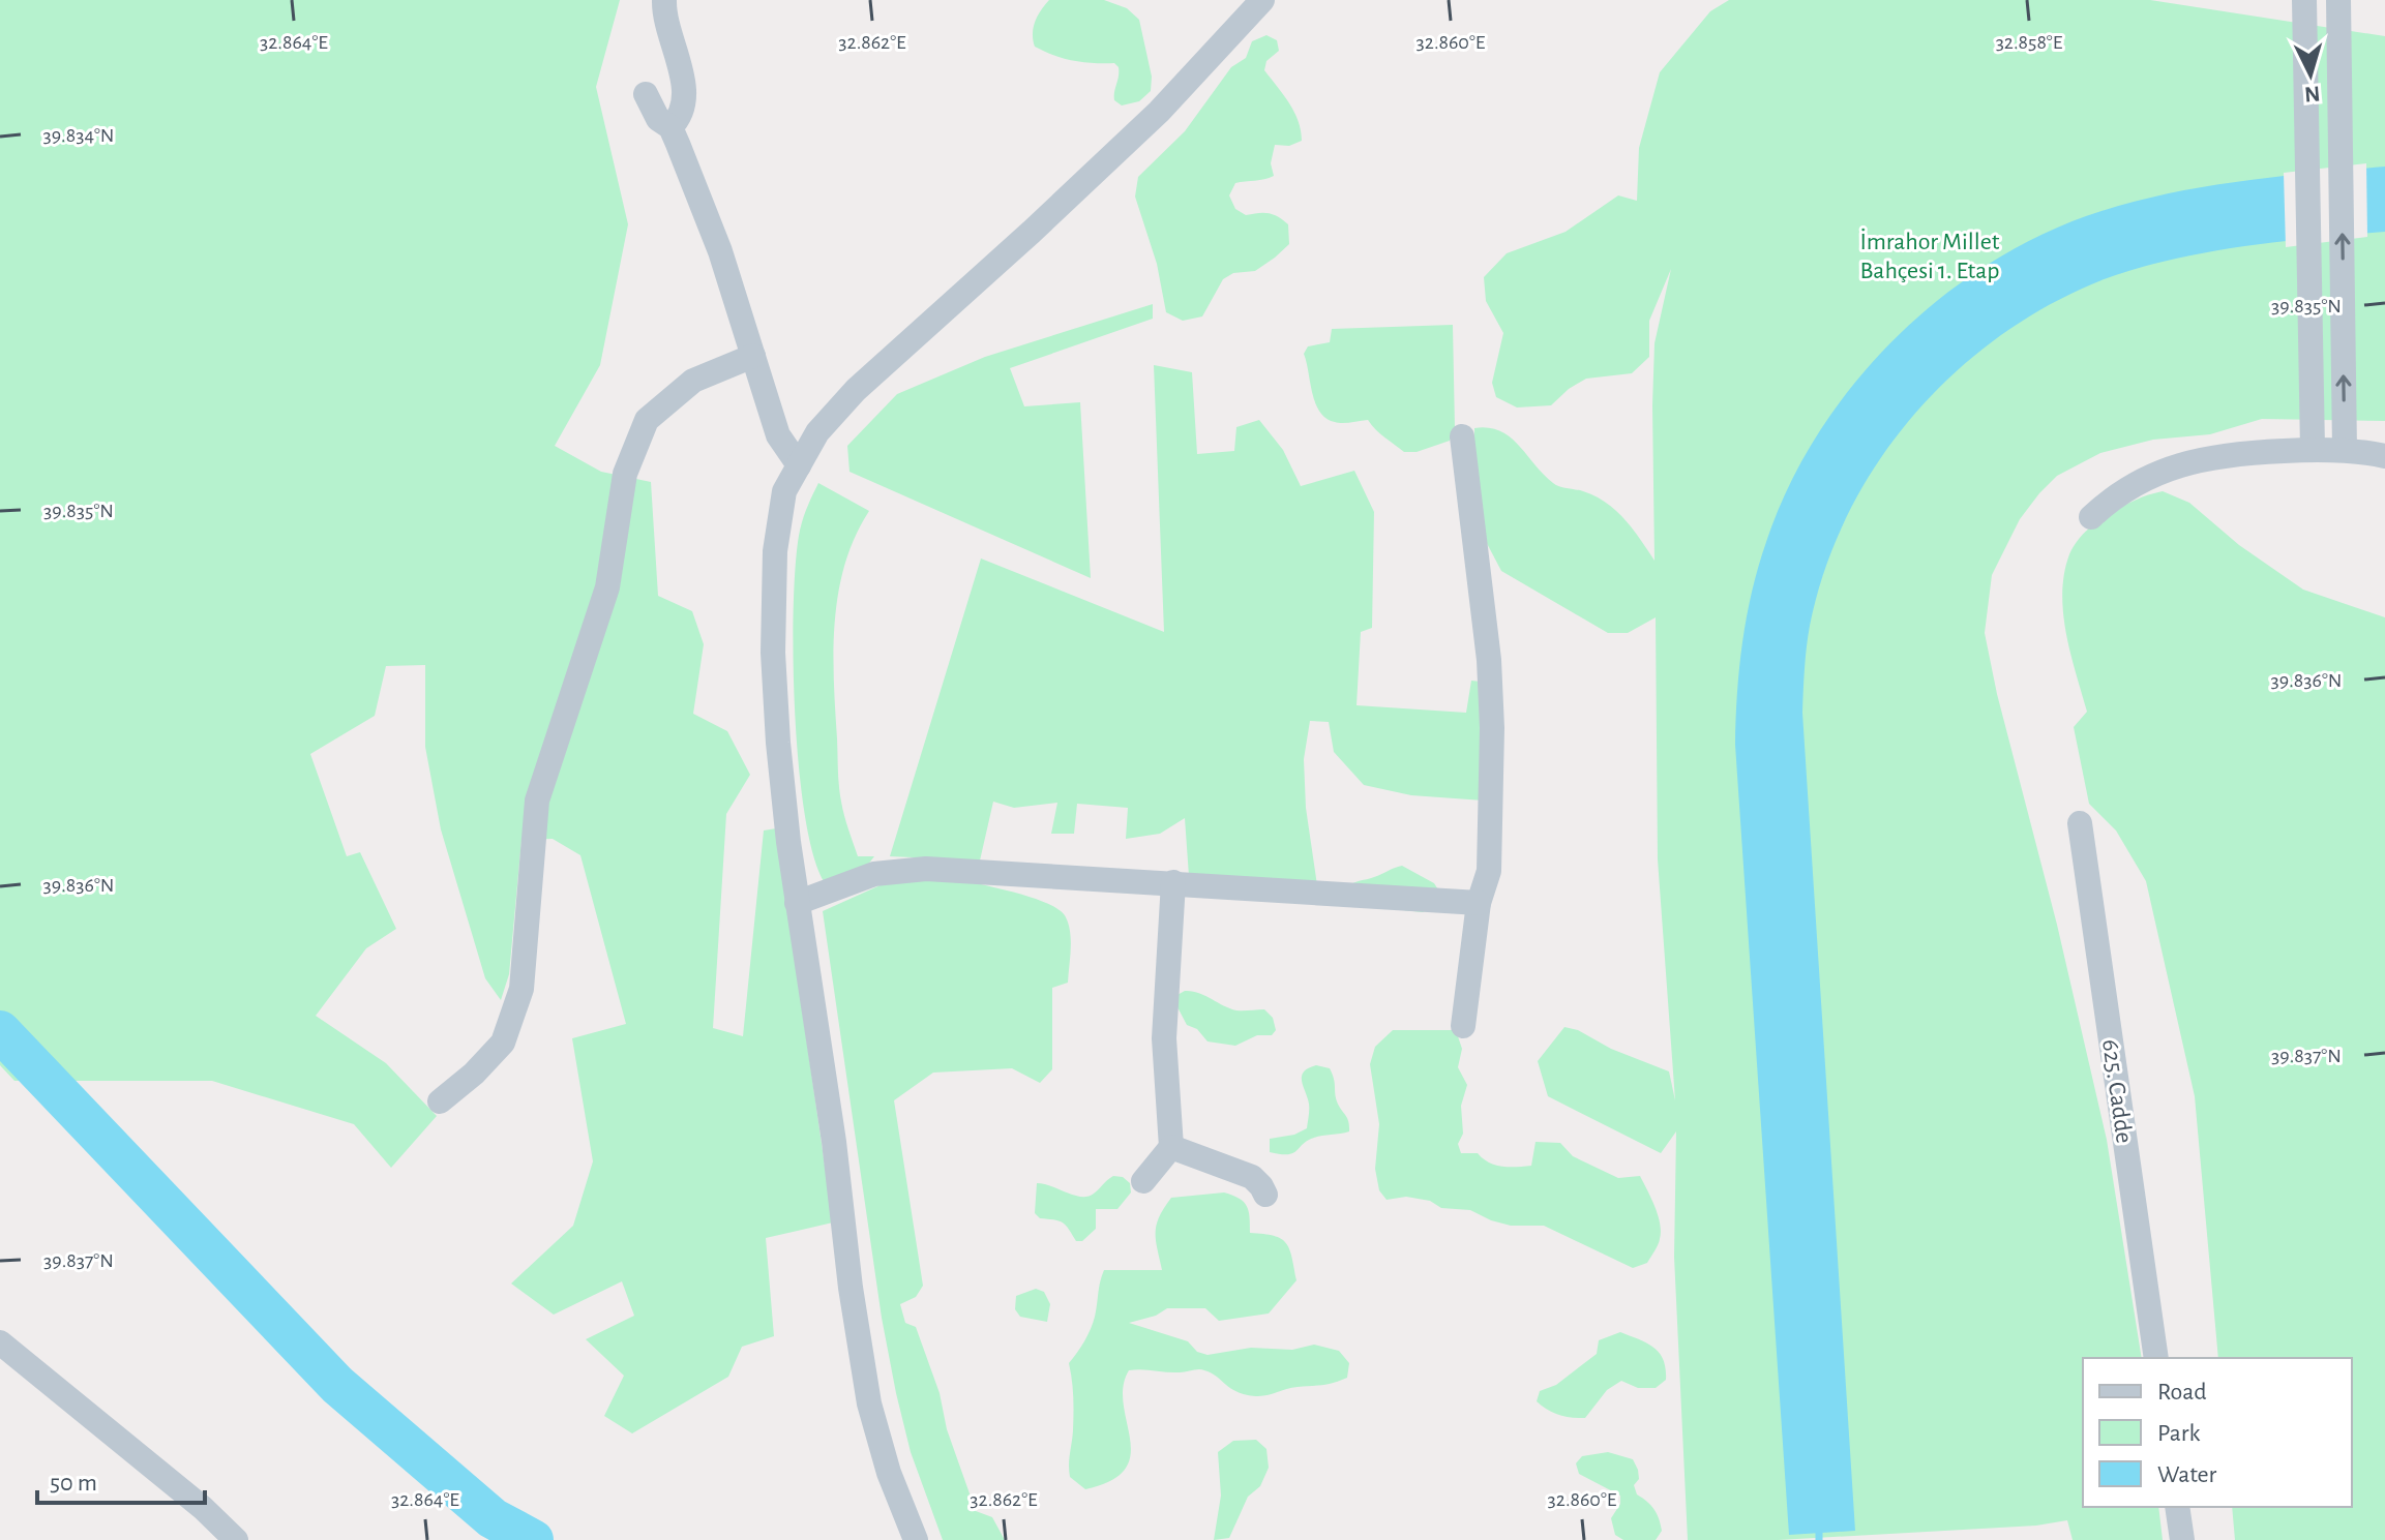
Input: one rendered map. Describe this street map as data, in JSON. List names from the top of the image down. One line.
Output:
{"streets":{"street":["625. Cadde"]},"parks":["İmrahor Millet Bahçesi 1. Etap"],"legend":["Road","Park","Water"],"scale_bar":"50 m","north":"bottom","coordinates":["32.864°E","32.862°E","32.860°E","32.858°E","39.834°N","39.835°N","39.836°N","39.837°N"]}
